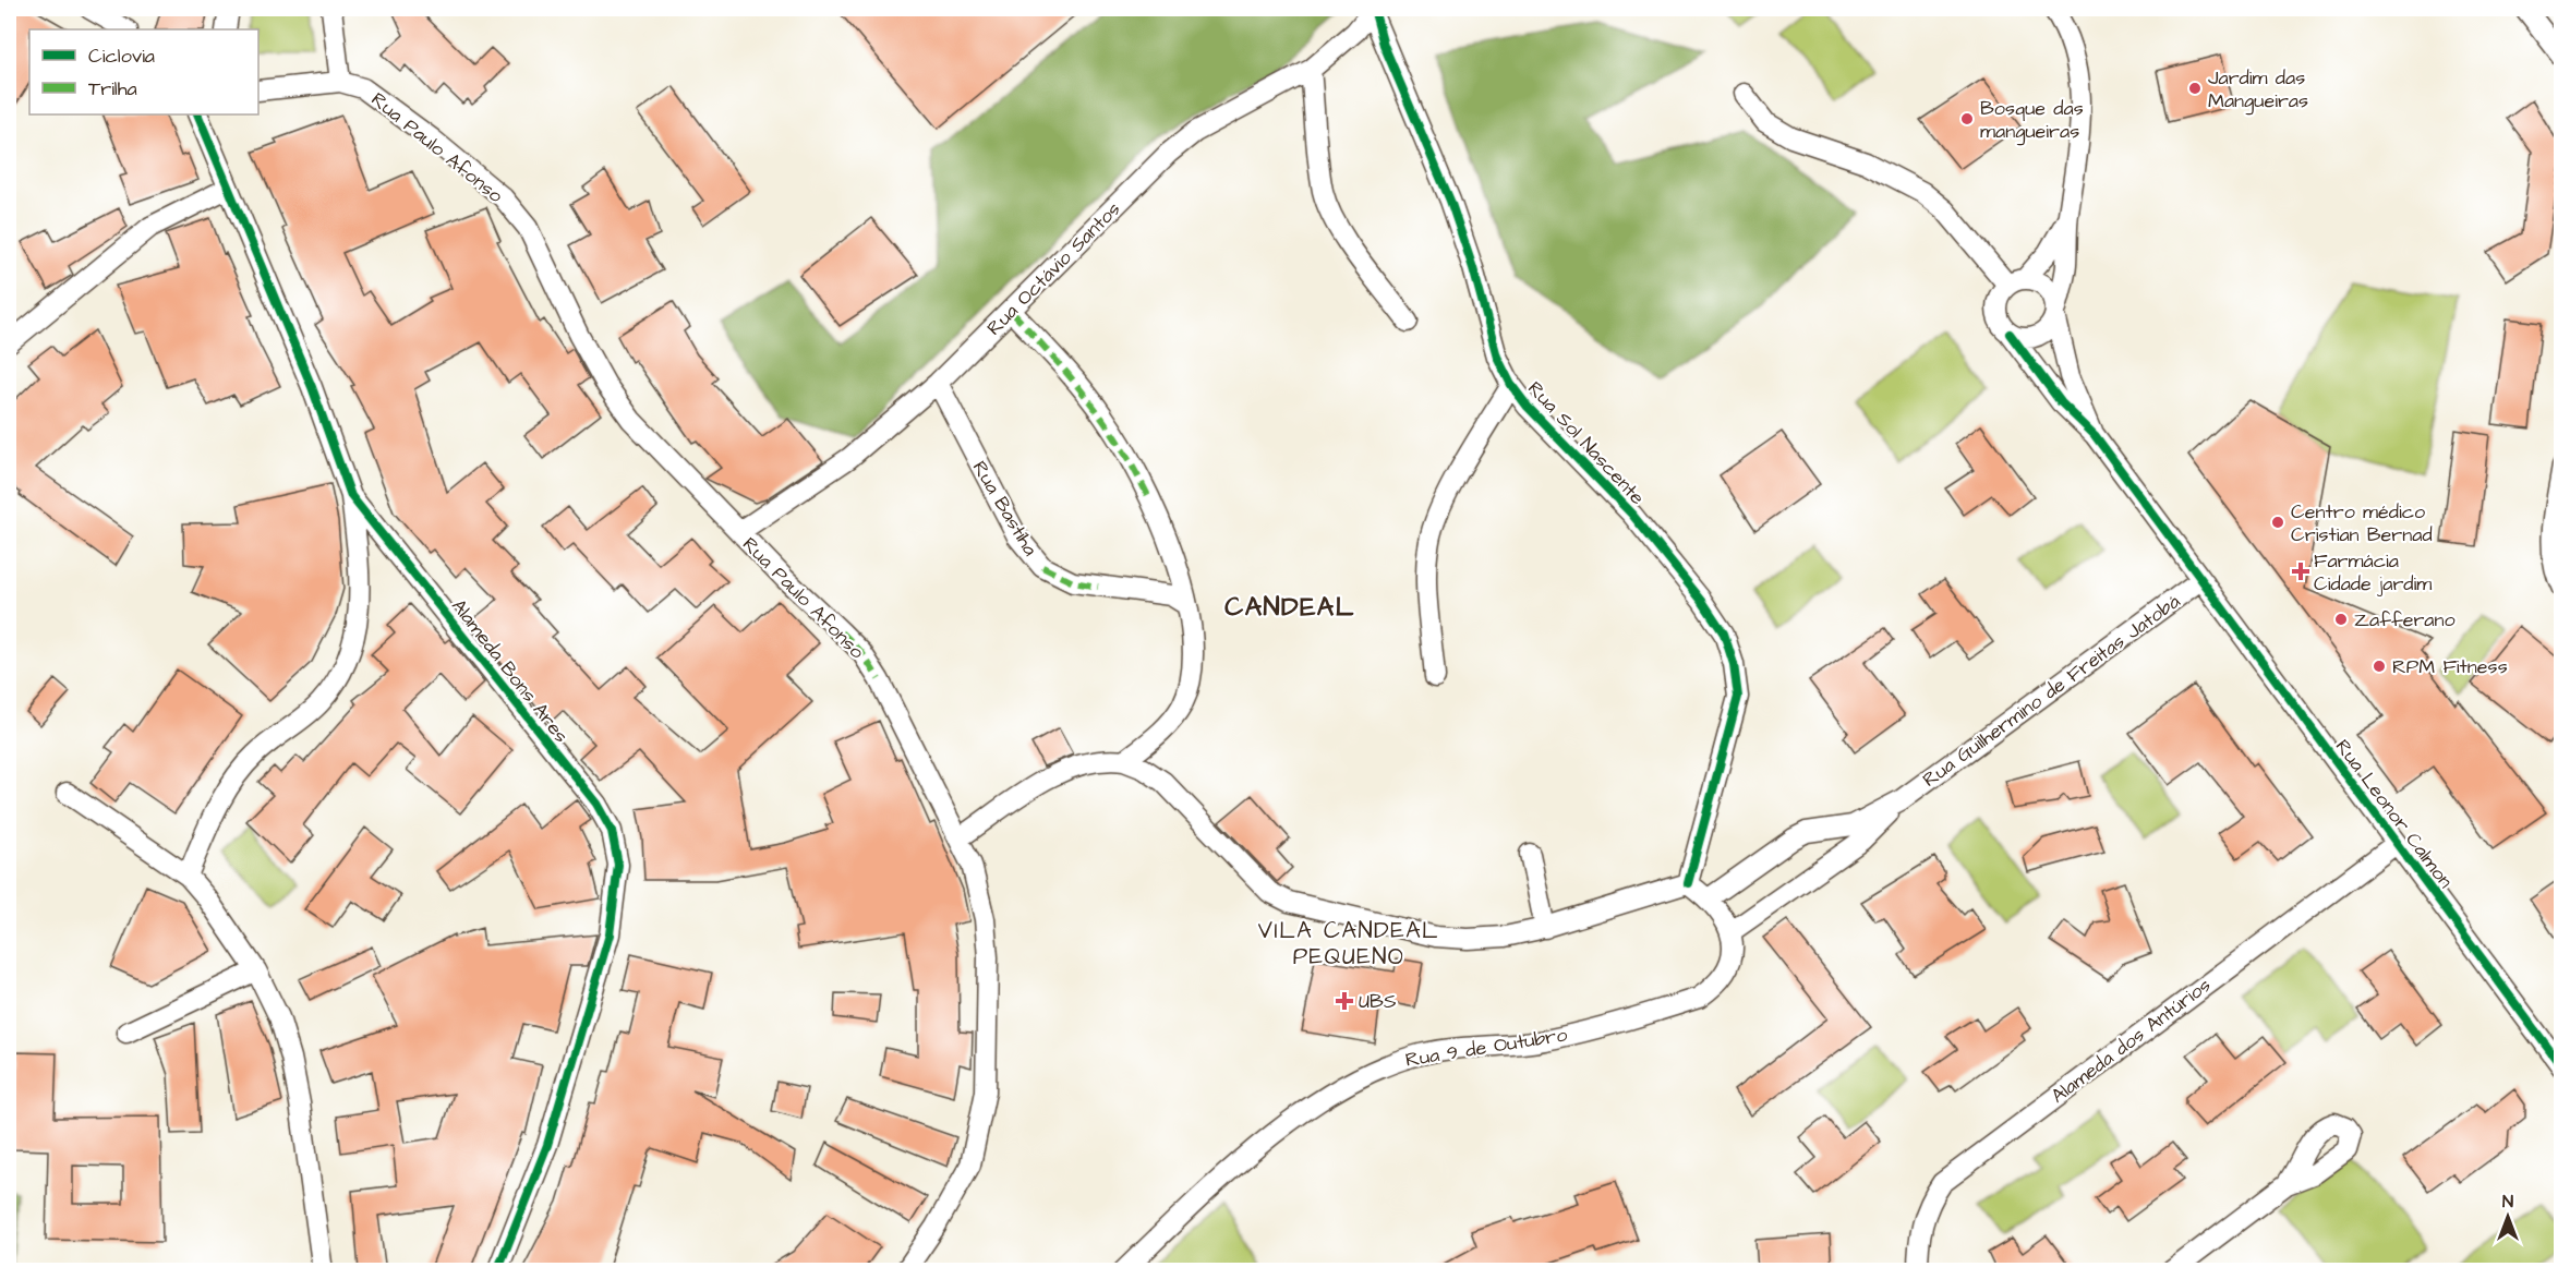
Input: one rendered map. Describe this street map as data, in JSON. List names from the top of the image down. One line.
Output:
{"streets":{"street":["Rua Paulo Afonso","Rua Octávio Santos","Rua Sol Nascente","Rua Bastíha","Alameda Bons Ares","Rua Guilhermino de Freitas Jatobá","Rua Leonor Calmon","Alameda dos Antúrios","Rua 9 de Outubro"]},"crossings":[["Rua Paulo Afonso","Rua Octávio Santos"],["Rua Octávio Santos","Rua Sol Nascente"],["Rua Octávio Santos","Rua Bastíha"],["Rua Guilhermino de Freitas Jatobá","Rua Leonor Calmon"],["Rua Guilhermino de Freitas Jatobá","Rua 9 de Outubro"],["Rua Leonor Calmon","Alameda dos Antúrios"]],"districts":["CANDEAL","VILA CANDEAL PEQUENO"],"places":{"other":["Jardim das Mangueiras","Bosque das mangueiras","Centro médico Cristian Bernad","Zafferano","RPM Fitness"],"health":["Farmácia Cidade jardim","UBS"]},"legend":["Ciclovia","Trilha"],"north":"top"}
